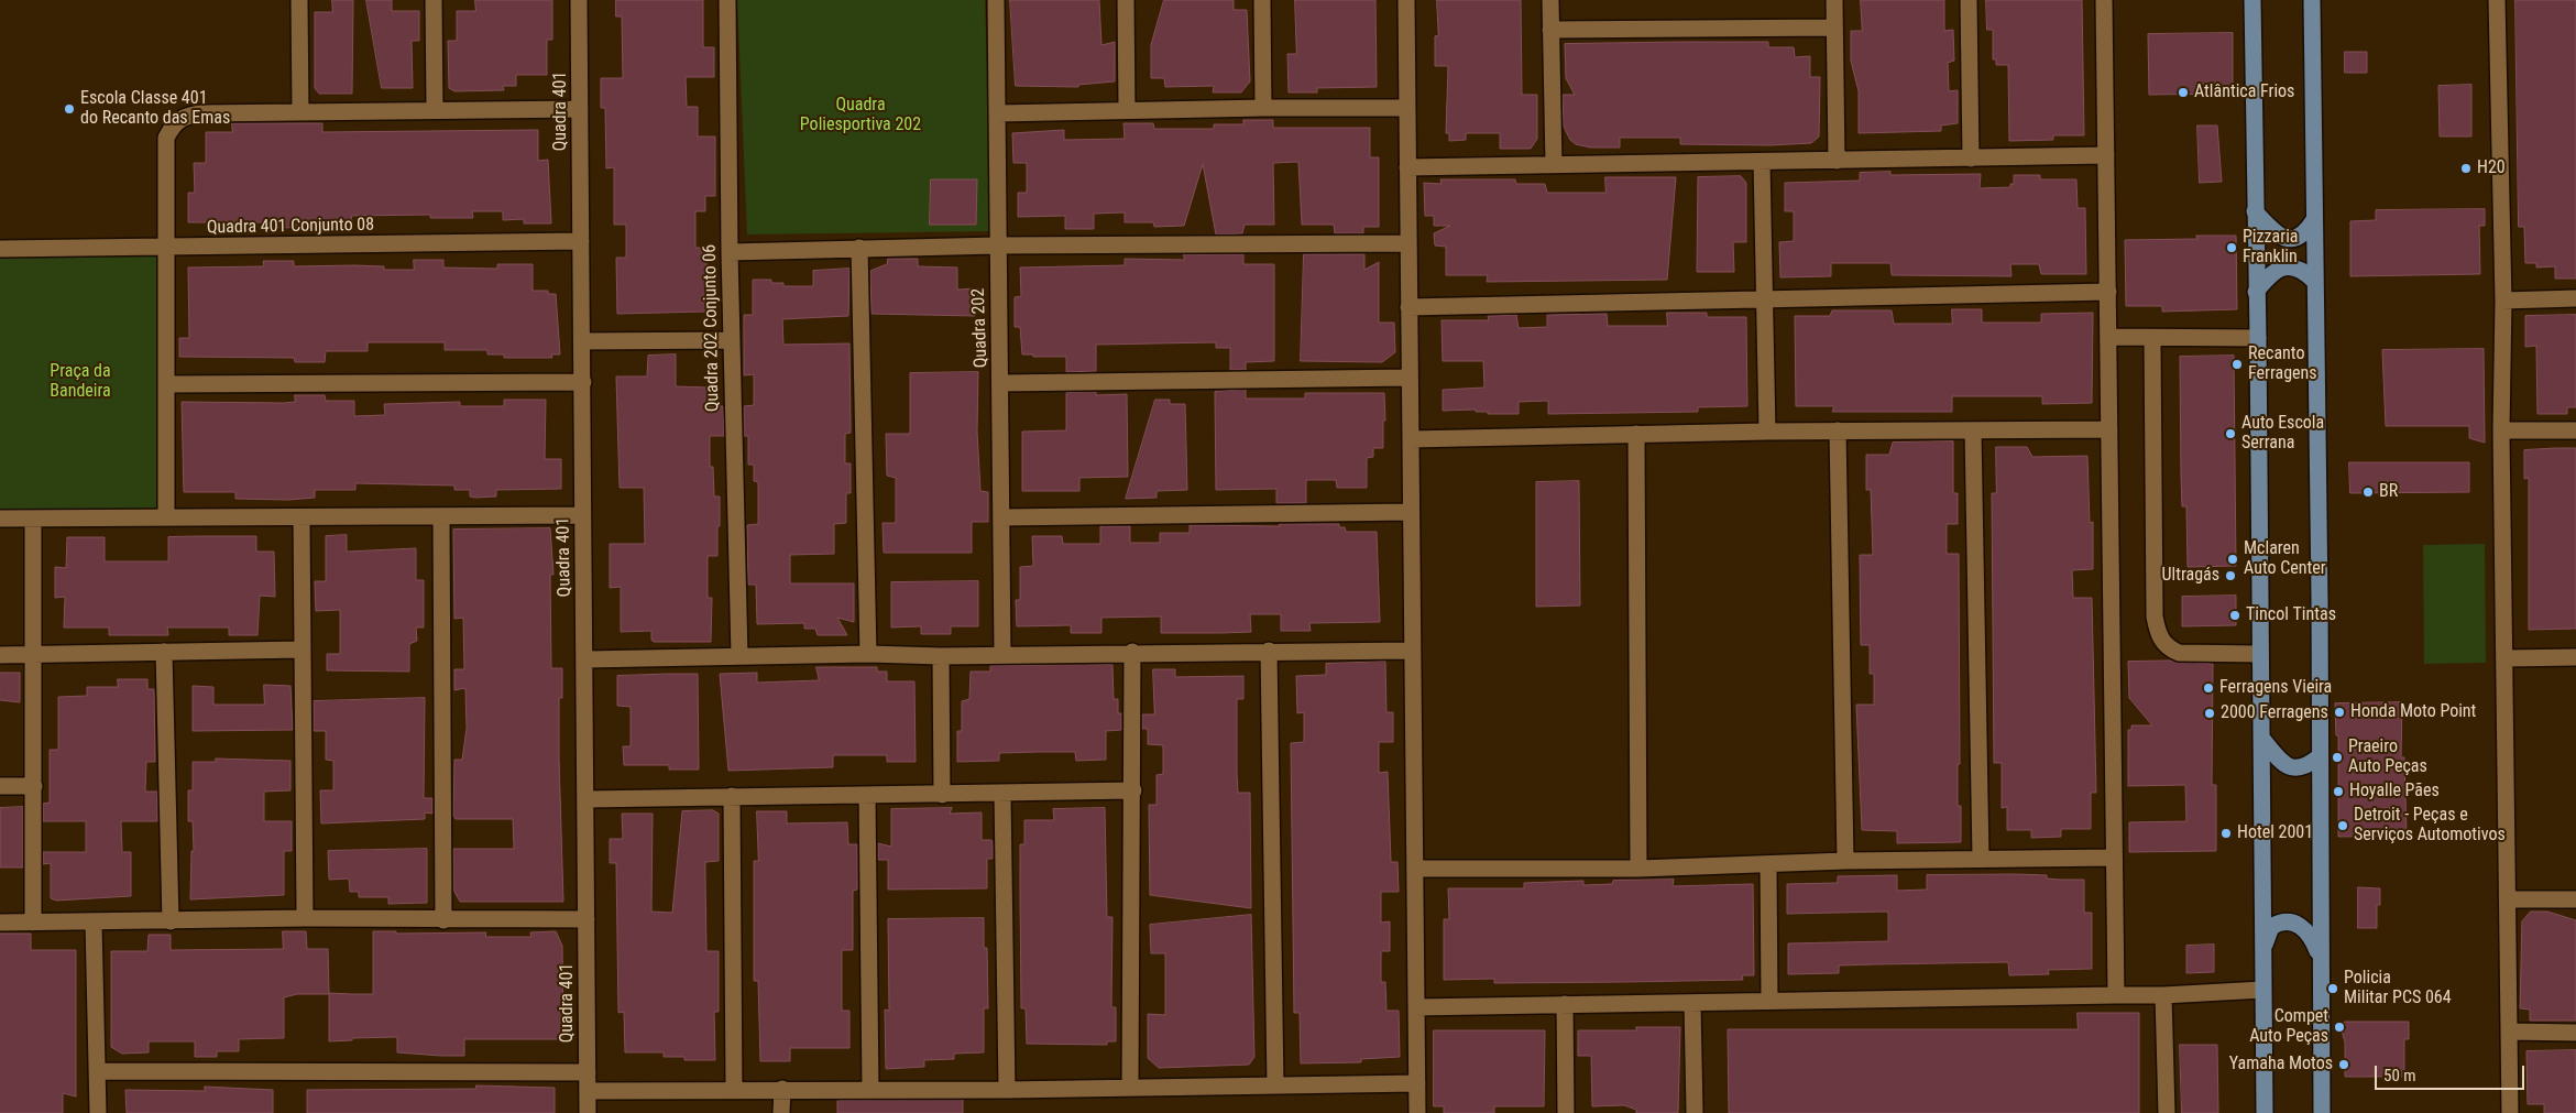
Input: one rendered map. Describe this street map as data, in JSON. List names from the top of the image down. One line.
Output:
{"streets":{"street":["Quadra 401","Quadra 401 Conjunto 08","Quadra 202 Conjunto 06","Quadra 202"]},"crossings":[["Quadra 401","Quadra 401 Conjunto 08"]],"parks":["Quadra Poliesportiva 202","Praça da Bandeira"],"places":["Atlântica Frios","Escola Classe 401 do Recanto das Emas","H20","Pizzaria Franklin","Recanto Ferragens","Auto Escola Serrana","BR","Mclaren Auto Center","Ultragás","Tincol Tintas","Ferragens Vieira","Honda Moto Point","2000 Ferragens","Praeiro Auto Peças","Hoyalle Pães","Detroit - Peças e Serviços Automotivos","Hotel 2001","Policia Militar PCS 064","Compet Auto Peças","Yamaha Motos"],"scale_bar":"50 m"}
